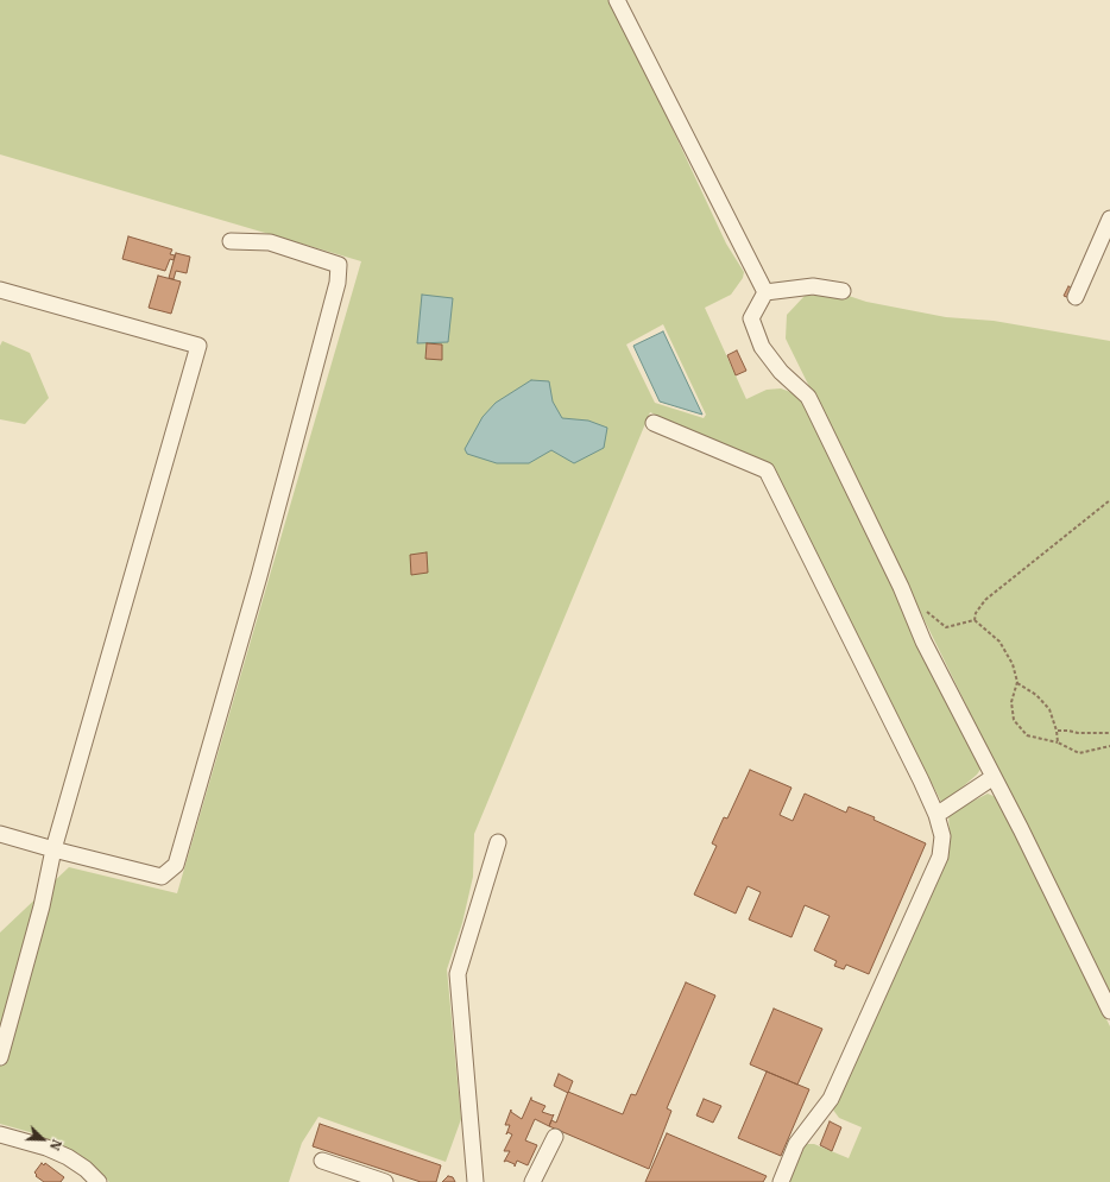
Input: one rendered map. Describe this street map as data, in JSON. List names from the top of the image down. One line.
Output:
{"north":"bottom right"}
